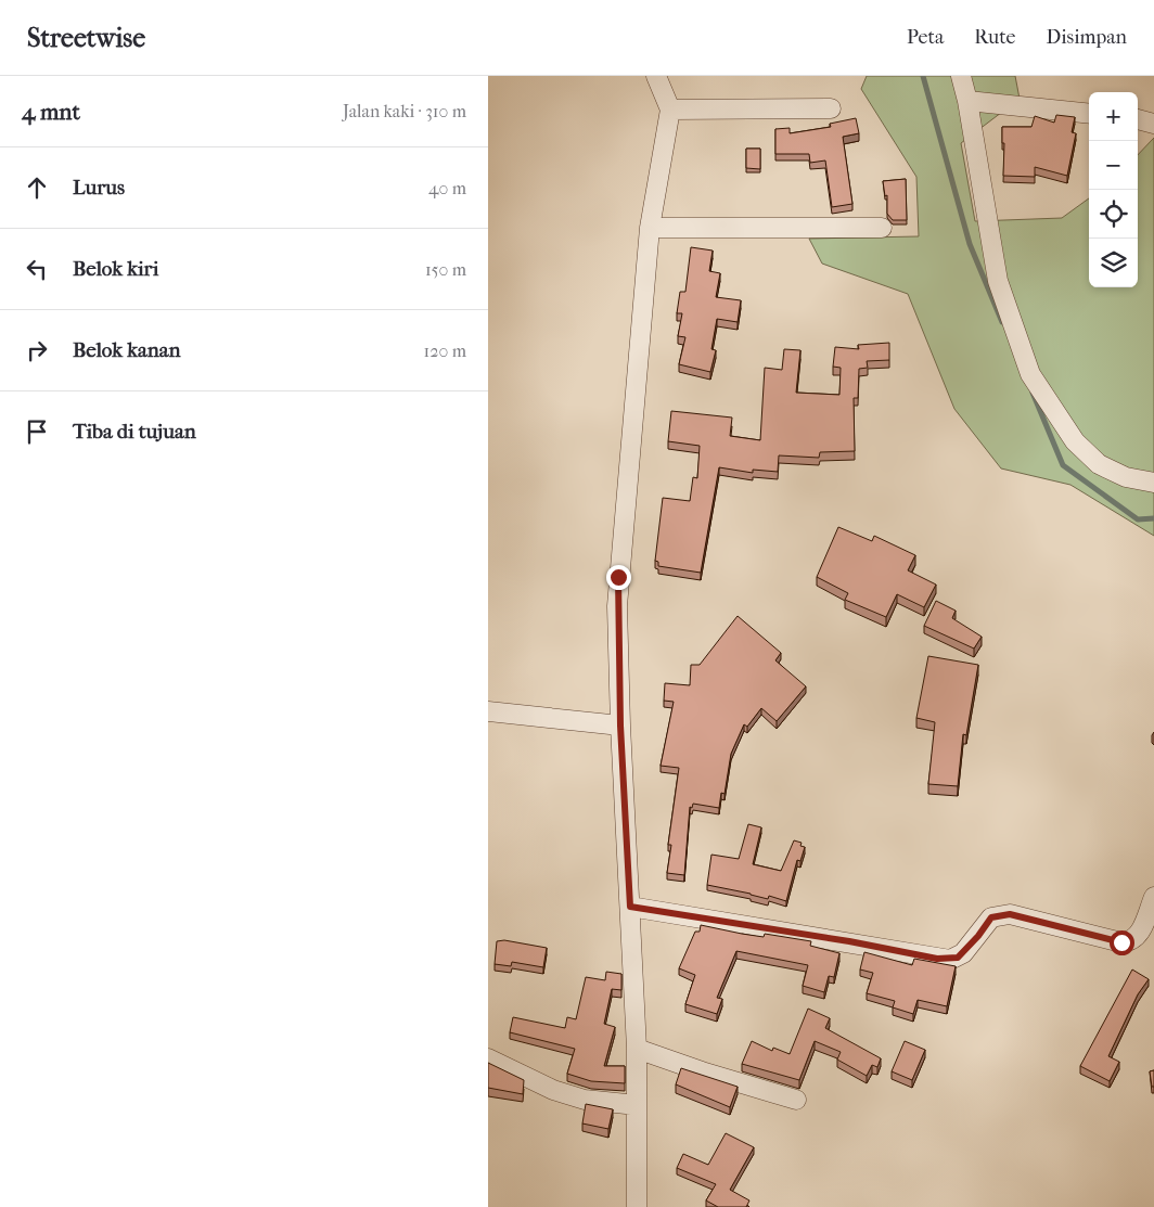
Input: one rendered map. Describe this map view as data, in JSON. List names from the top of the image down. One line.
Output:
{"page":{"header":"Streetwise","nav":["Peta","Rute","Disimpan"],"heading":["4 mnt","Jalan kaki · 310 m"],"map_buttons":["+","−"],"list":[["Lurus","40 m"],["Belok kiri","150 m"],["Belok kanan","120 m"],"Tiba di tujuan"]}}
